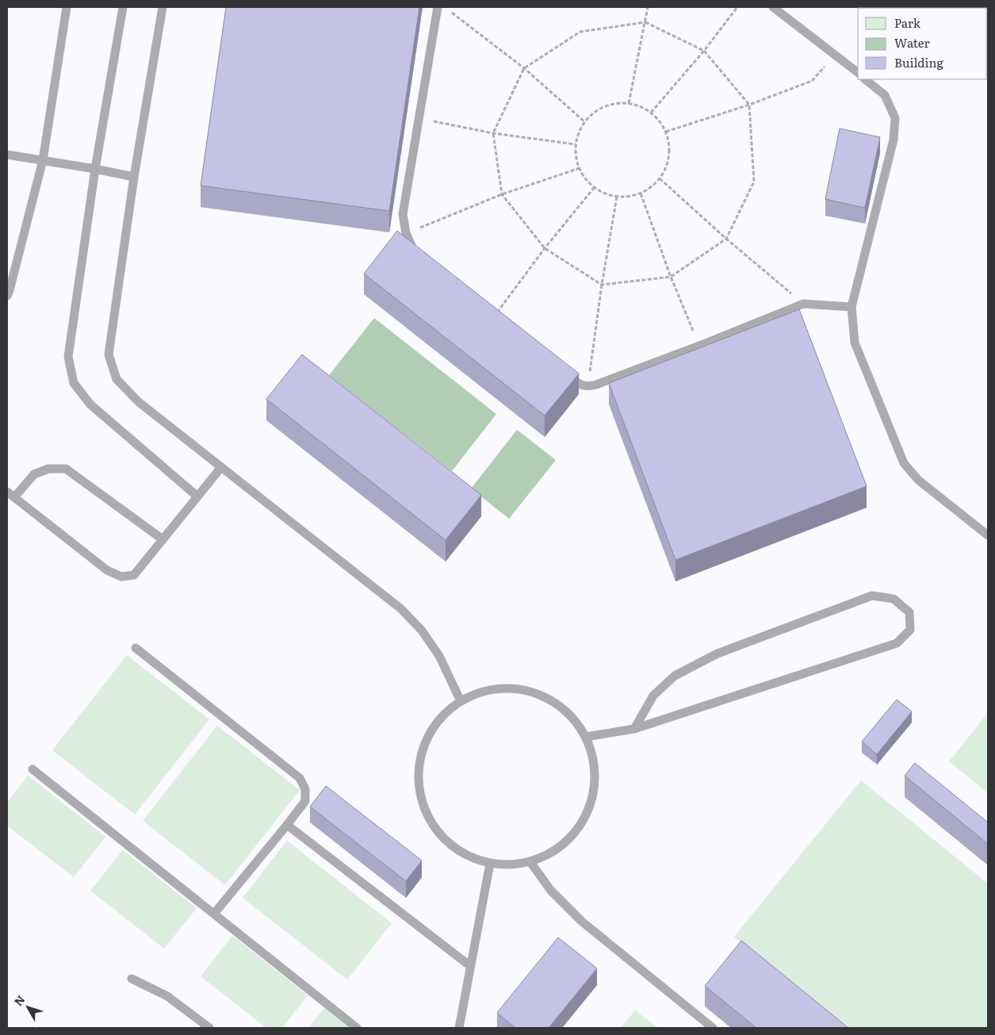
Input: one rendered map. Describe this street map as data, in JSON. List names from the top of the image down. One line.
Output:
{"legend":["Park","Water","Building"],"north":"top left"}
